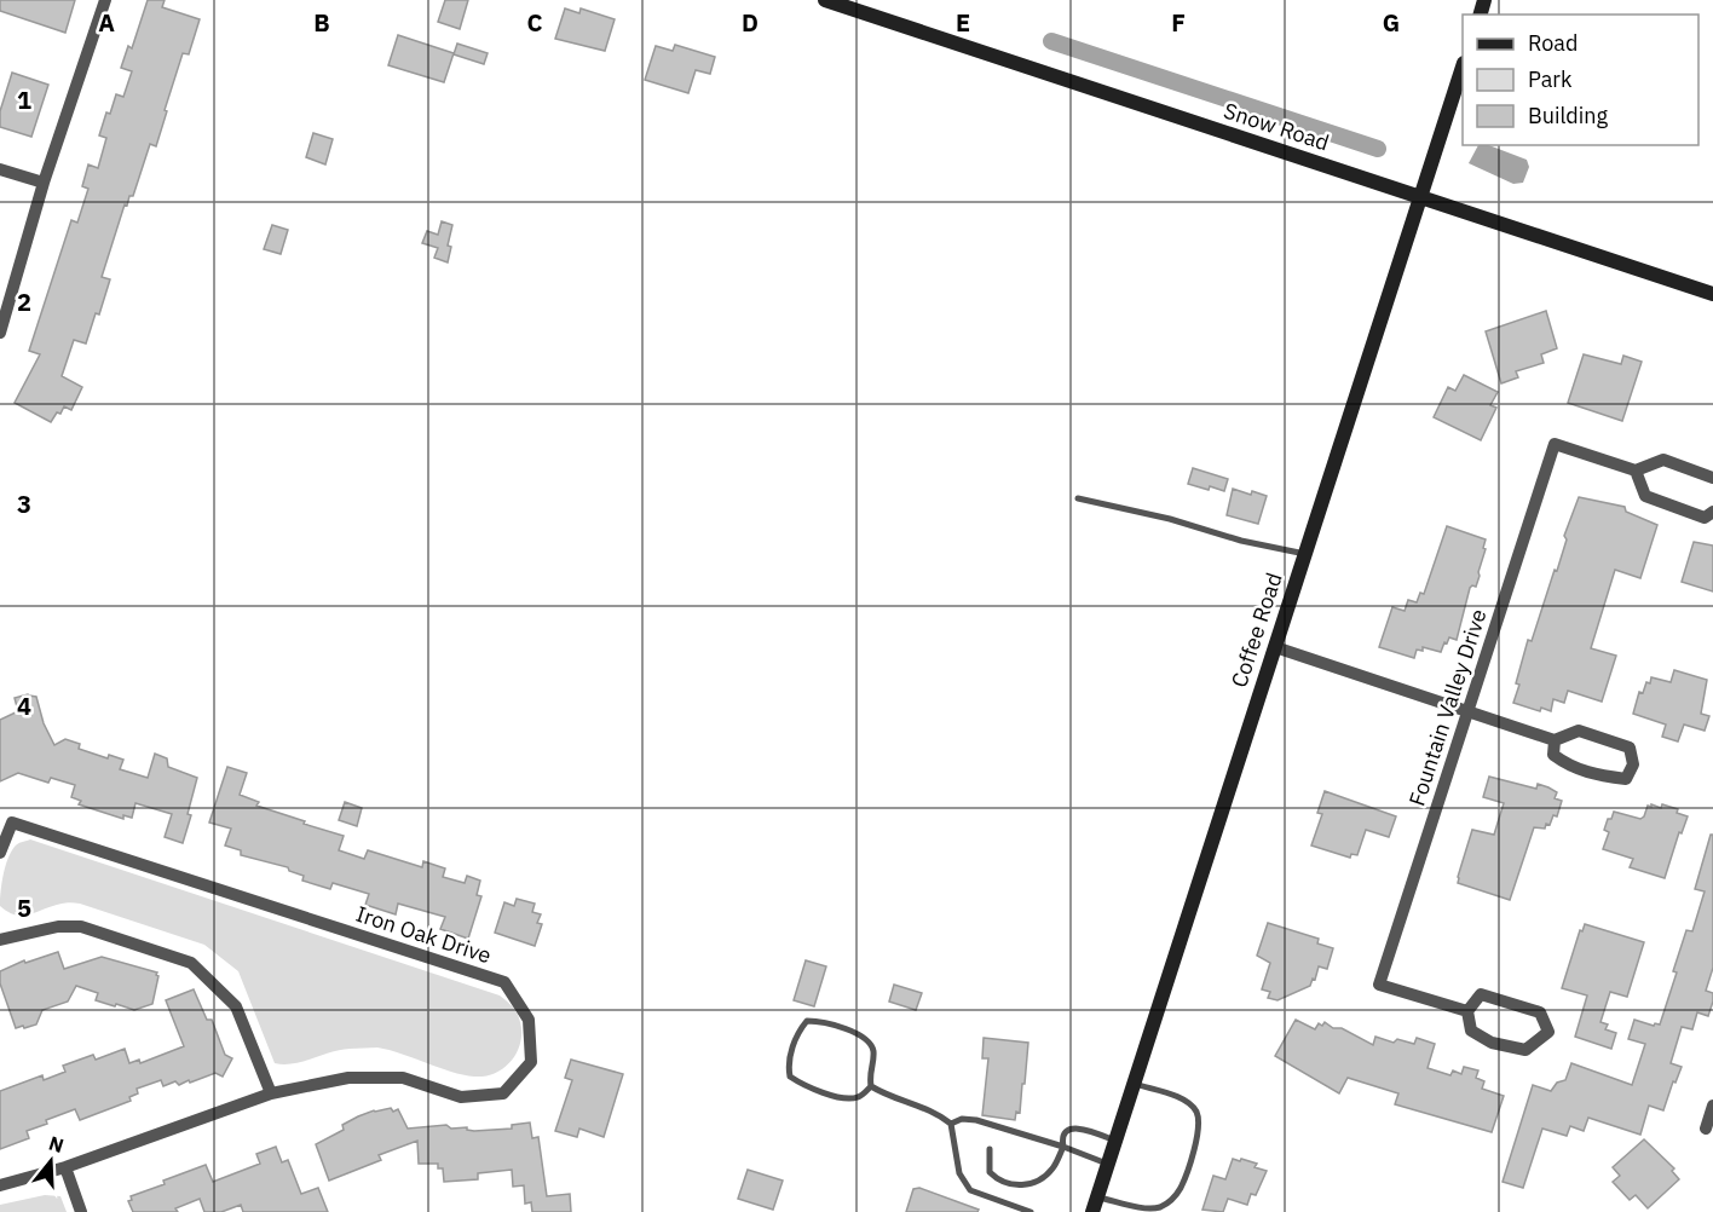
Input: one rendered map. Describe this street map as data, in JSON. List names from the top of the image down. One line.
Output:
{"streets":{"main road":["Snow Road","Coffee Road"],"street":["Fountain Valley Drive","Iron Oak Drive"]},"crossings":[["Snow Road","Coffee Road"]],"legend":["Road","Park","Building"],"north":"top","grid":{"columns":["A","B","C","D","E","F","G"],"rows":["1","2","3","4","5"]}}
